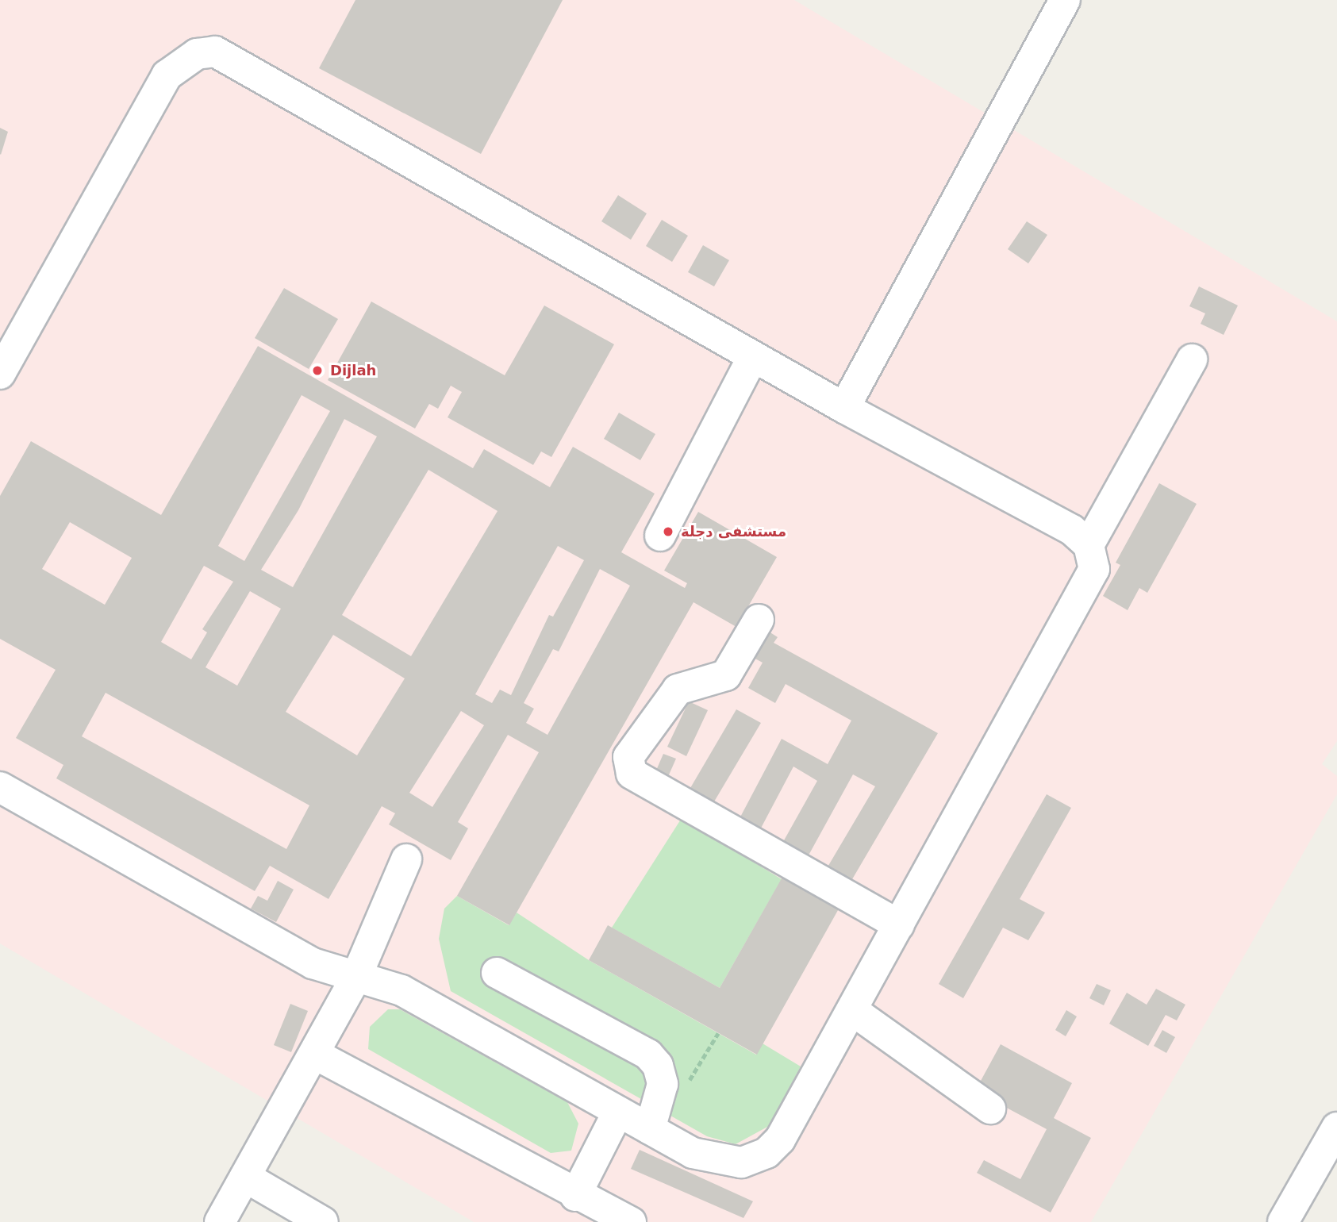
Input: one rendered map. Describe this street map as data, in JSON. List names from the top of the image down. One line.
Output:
{"places":["Dijlah","مستشفى دجلة"]}
